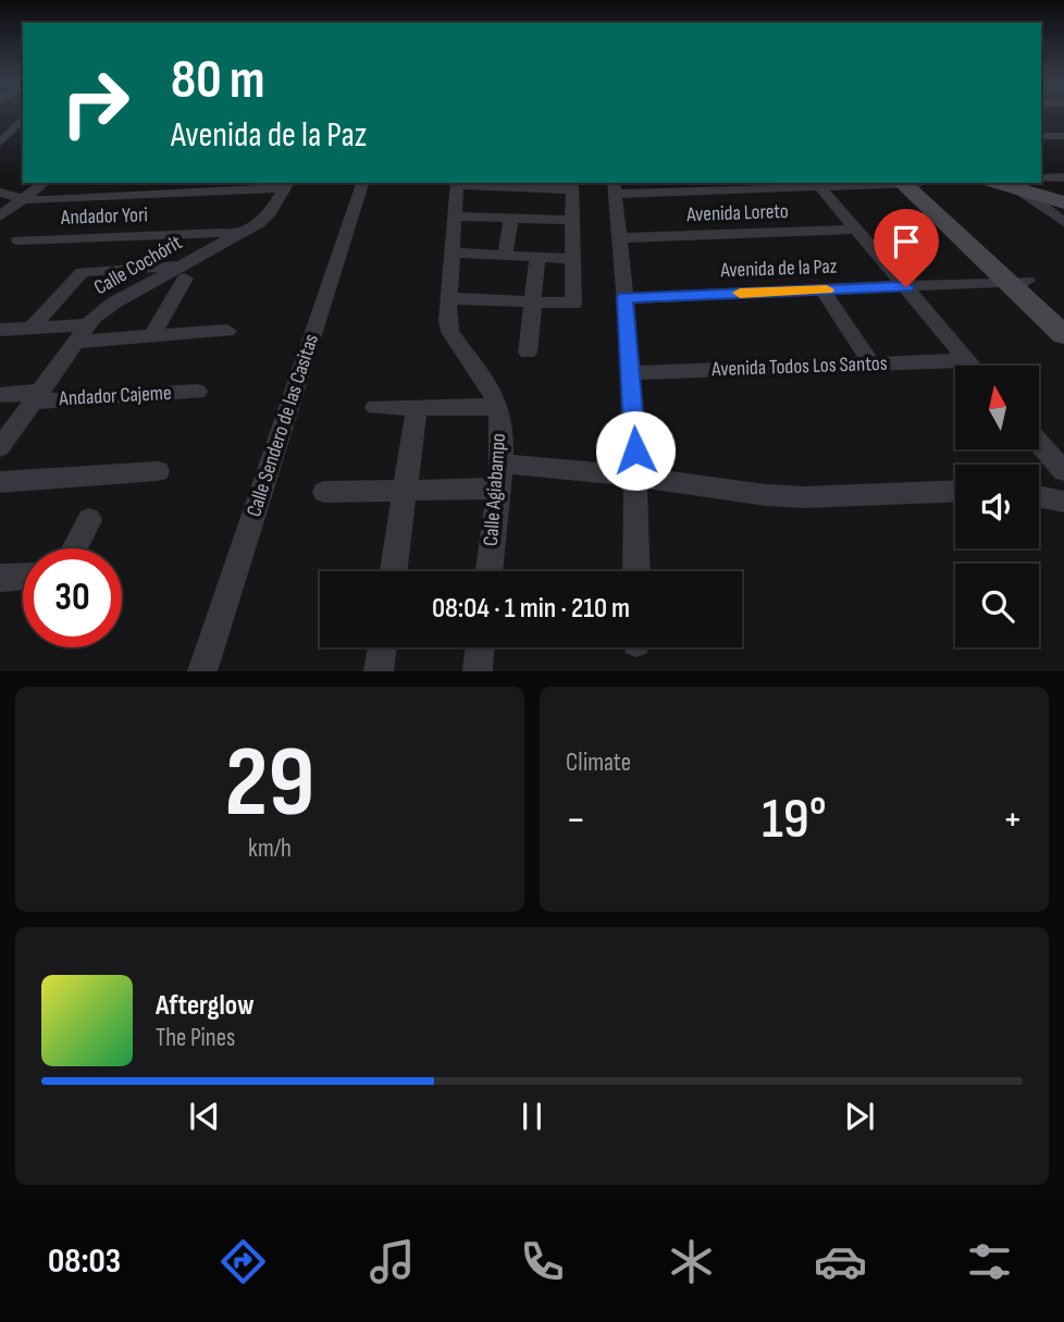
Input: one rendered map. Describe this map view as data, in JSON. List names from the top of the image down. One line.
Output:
{"streets":{"street":["Avenida Loreto","Andador Yori","Calle Cochórit","Avenida de la Paz","Avenida Todos Los Santos","Andador Cajeme","Calle Sendero de las Casitas","Calle Agiabampo"]},"crossings":[["Andador Yori","Calle Cochórit"],["Calle Cochórit","Andador Cajeme"]],"north":"top","page":{"turn":["80 m","Avenida de la Paz"],"limit":"30","trip":"08:04 · 1 min · 210 m","tile":[["29","km/h"],"Climate"],"heat":["−","19°","+"],"song":["Afterglow","The Pines"],"tabs":"08:03"}}
